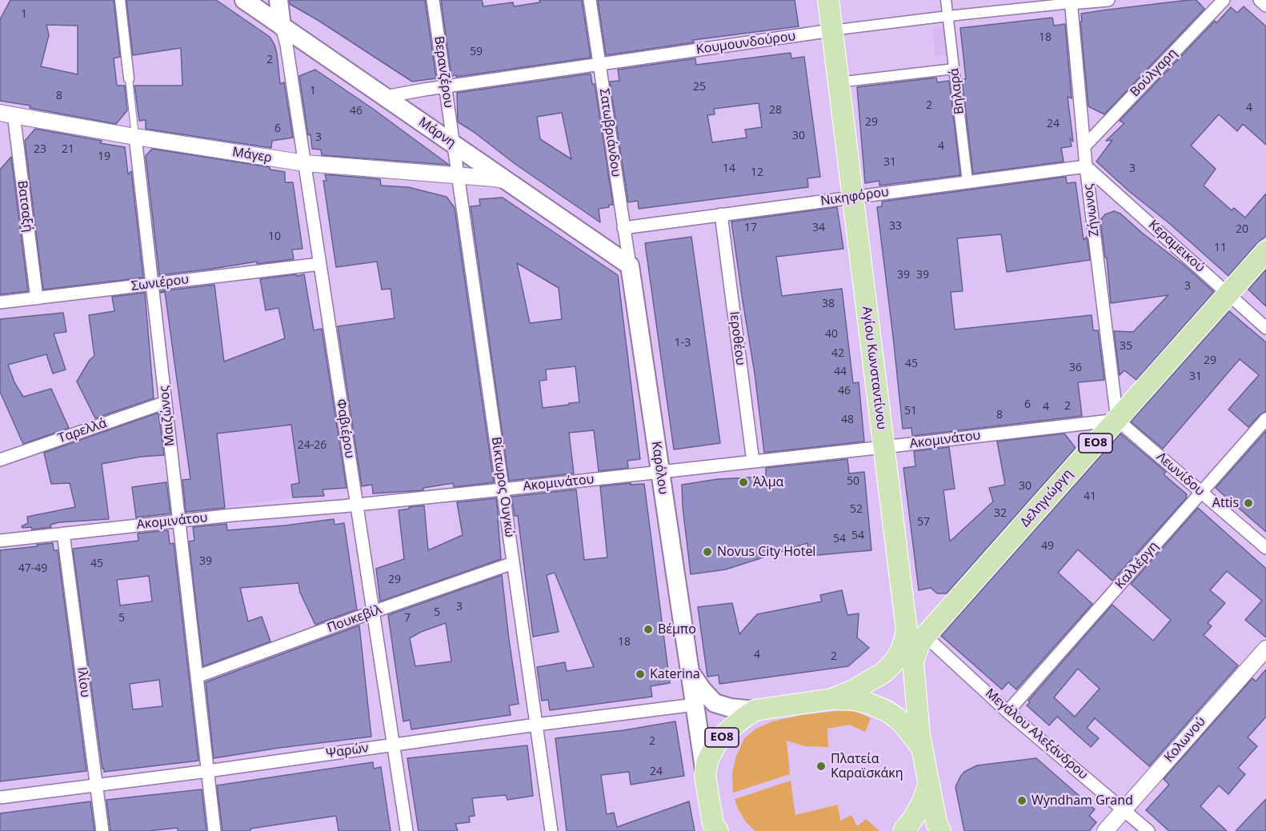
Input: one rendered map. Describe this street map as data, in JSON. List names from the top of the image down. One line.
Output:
{"streets":{"main road":["Μάρνη","Αγίου Κωνσταντίνου","ΕΟ8","Καρόλου","Δεληγιώργη"],"street":["Κουμουνδούρου","Βερανζέρου","Βούλγαρη","Βηλαρά","Σατωβριάνδου","Μάγερ","Νικηφόρου","Βατσαξή","Ζήνωνος","Κεραμεικού","Σωνιέρου","Ιεροθέου","Μαιζώνος","Φαβιέρου","Ταρελλά","Ακομινάτου","Λεωνίδου","Βίκτωρος Ουγκώ","Καλλέργη","Πουκεβίλ","Ιλίου","Μεγάλου Αλεξάνδρου","Κολωνού","Ψαρών"]},"crossings":[["Κουμουνδούρου","Βερανζέρου"],["Κουμουνδούρου","Βηλαρά"],["Κουμουνδούρου","Μάρνη"],["Κουμουνδούρου","Σατωβριάνδου"],["Κουμουνδούρου","Ζήνωνος"],["Κουμουνδούρου","Αγίου Κωνσταντίνου"],["Βερανζέρου","Μάρνη"],["Βερανζέρου","Βίκτωρος Ουγκώ"],["Βούλγαρη","Ζήνωνος"],["Βηλαρά","Νικηφόρου"],["Μάρνη","Σατωβριάνδου"],["Μάρνη","Μάγερ"],["Μάρνη","Φαβιέρου"],["Μάρνη","Καρόλου"],["Μάρνη","Βίκτωρος Ουγκώ"],["Σατωβριάνδου","Νικηφόρου"],["Σατωβριάνδου","Καρόλου"],["Μάγερ","Βατσαξή"],["Μάγερ","Μαιζώνος"],["Μάγερ","Φαβιέρου"],["Μάγερ","Βίκτωρος Ουγκώ"],["Νικηφόρου","Ζήνωνος"],["Νικηφόρου","Κεραμεικού"],["Νικηφόρου","Ιεροθέου"],["Νικηφόρου","Αγίου Κωνσταντίνου"],["Βατσαξή","Σωνιέρου"],["Ζήνωνος","Κεραμεικού"],["Ζήνωνος","Ακομινάτου"],["Ζήνωνος","Λεωνίδου"],["Ζήνωνος","Δεληγιώργη"],["Κεραμεικού","Δεληγιώργη"],["Σωνιέρου","Μαιζώνος"],["Σωνιέρου","Φαβιέρου"],["Ιεροθέου","Ακομινάτου"],["Αγίου Κωνσταντίνου","Ακομινάτου"],["Αγίου Κωνσταντίνου","ΕΟ8"],["Μαιζώνος","Ταρελλά"],["Μαιζώνος","Ακομινάτου"],["Μαιζώνος","Πουκεβίλ"],["Μαιζώνος","Ψαρών"],["Φαβιέρου","Ακομινάτου"],["Φαβιέρου","Πουκεβίλ"],["Φαβιέρου","Ψαρών"],["Ακομινάτου","Καρόλου"],["Ακομινάτου","Λεωνίδου"],["Ακομινάτου","Βίκτωρος Ουγκώ"],["Ακομινάτου","Δεληγιώργη"],["Ακομινάτου","Ιλίου"],["ΕΟ8","Καρόλου"],["ΕΟ8","Δεληγιώργη"],["Καρόλου","Ψαρών"],["Λεωνίδου","Δεληγιώργη"],["Λεωνίδου","Καλλέργη"],["Βίκτωρος Ουγκώ","Πουκεβίλ"],["Βίκτωρος Ουγκώ","Ψαρών"],["Δεληγιώργη","Μεγάλου Αλεξάνδρου"],["Καλλέργη","Μεγάλου Αλεξάνδρου"],["Ιλίου","Ψαρών"],["Μεγάλου Αλεξάνδρου","Κολωνού"]],"places":["Άλμα","Attis","Novus City Hotel","Βέμπο","Katerina","Πλατεία Καραϊσκάκη","Wyndham Grand"],"house_numbers":["1","18","59","2","25","1","8","2","4","28","46","29","24","6","30","3","4","23","21","19","31","14","3","12","33","17","34","20","10","11","39","39","3","38","40","1-3","35","42","29","45","36","44","31","46","6","2","4","51","8","48","24-26","50","30","41","52","32","57","54","54","49","39","45","47-49","29","3","5","5","7","18","4","2","2","24"]}
